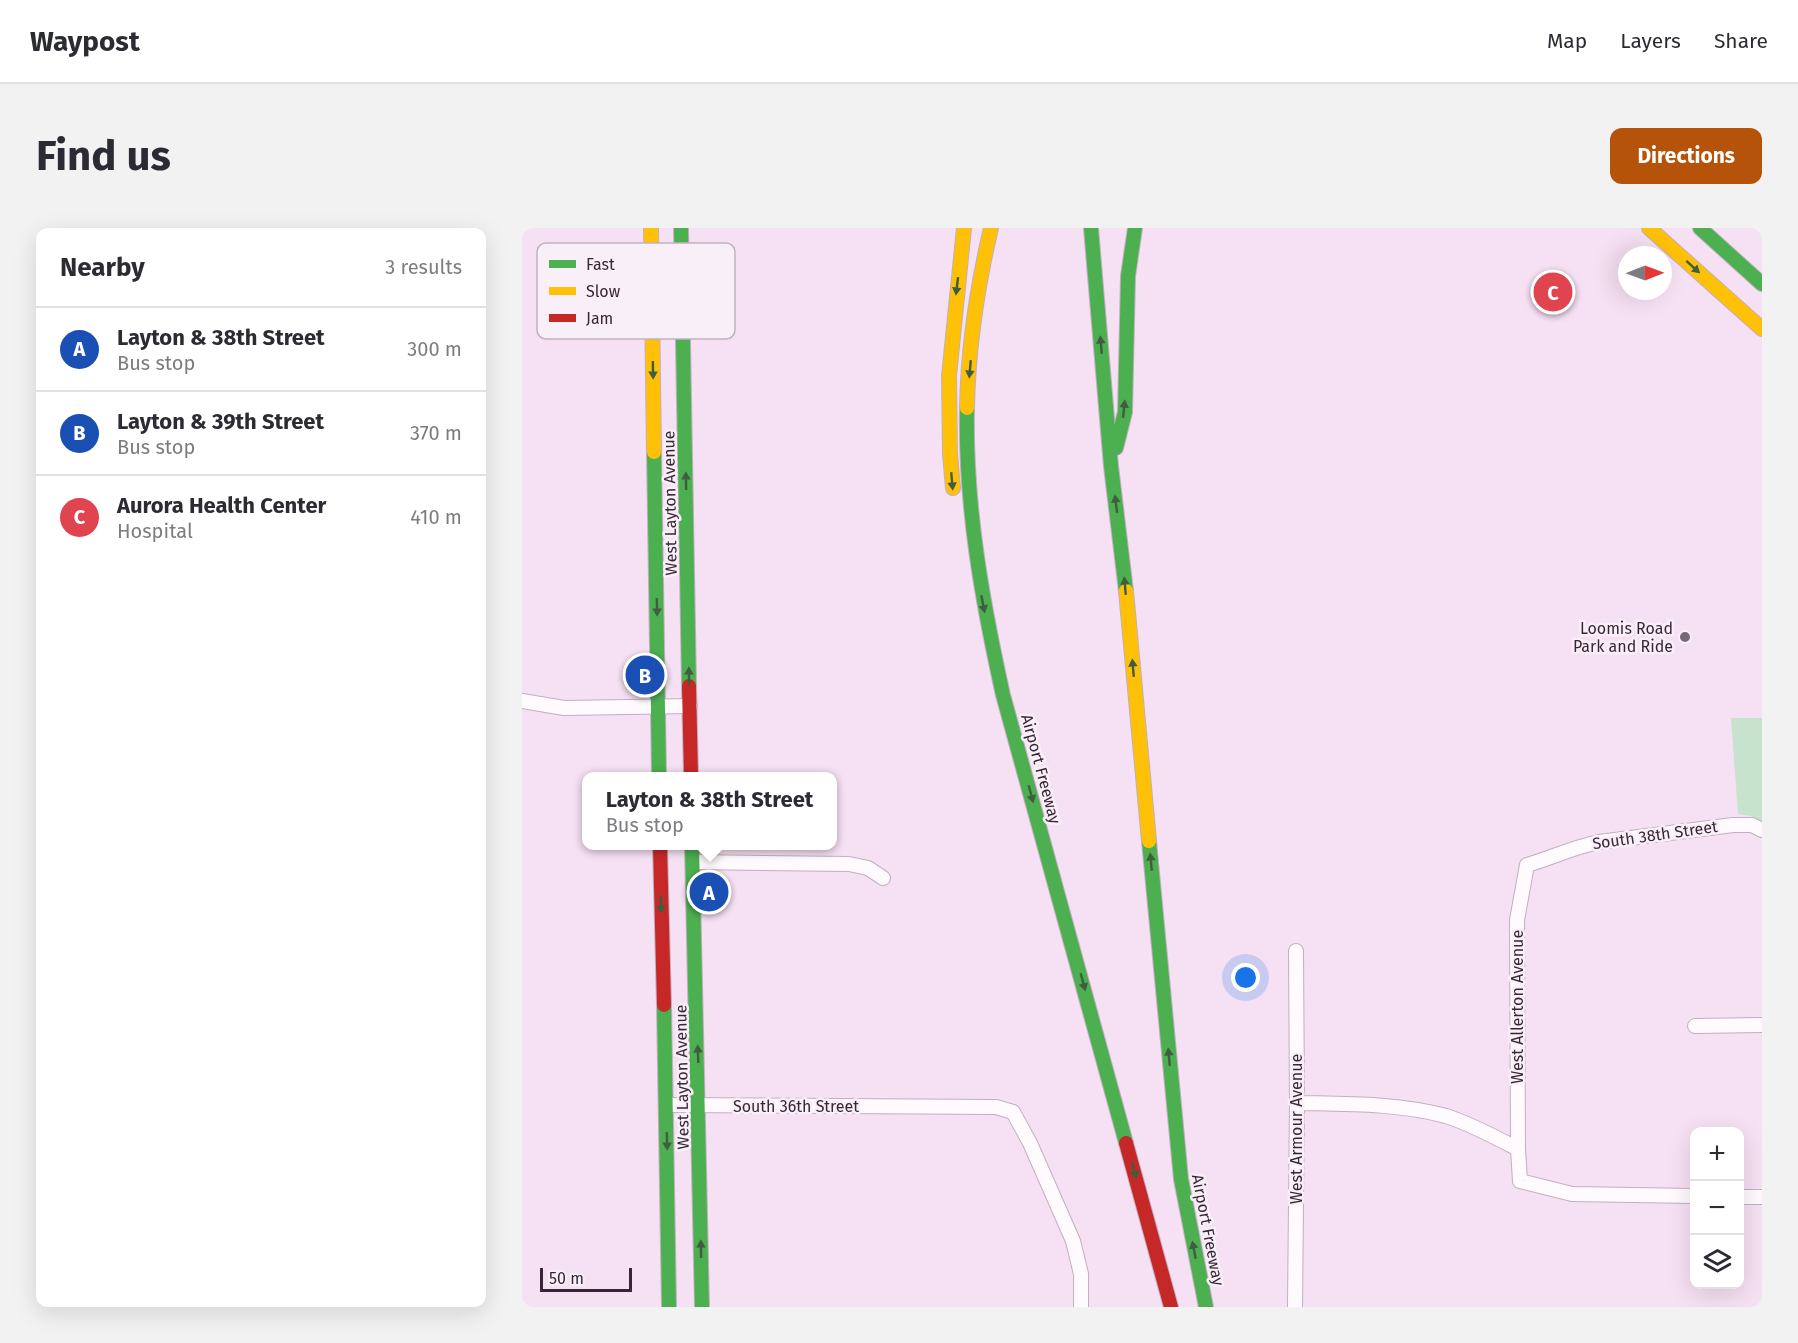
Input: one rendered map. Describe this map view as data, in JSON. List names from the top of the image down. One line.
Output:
{"streets":{"main road":["West Layton Avenue","Airport Freeway"],"street":["South 38th Street","West Allerton Avenue","South 36th Street","West Armour Avenue"]},"crossings":[["West Layton Avenue","South 36th Street"],["South 38th Street","West Allerton Avenue"]],"places":["Loomis Road Park and Ride"],"legend":["Fast","Slow","Jam"],"scale_bar":"50 m","north":"right","page":{"header":"Waypost","nav":["Map","Layers","Share"],"buttons":"Directions","title":"Find us","heading":["Nearby","3 results"],"pins":["C","B","A"],"list":[{"mark":"A","name":"Layton & 38th Street","note":"Bus stop","value":"300 m"},{"mark":"B","name":"Layton & 39th Street","note":"Bus stop","value":"370 m"},{"mark":"C","name":"Aurora Health Center","note":"Hospital","value":"410 m"}],"popup":["Layton & 38th Street","Bus stop"],"map_buttons":["+","−"],"scale":"50 m"}}
